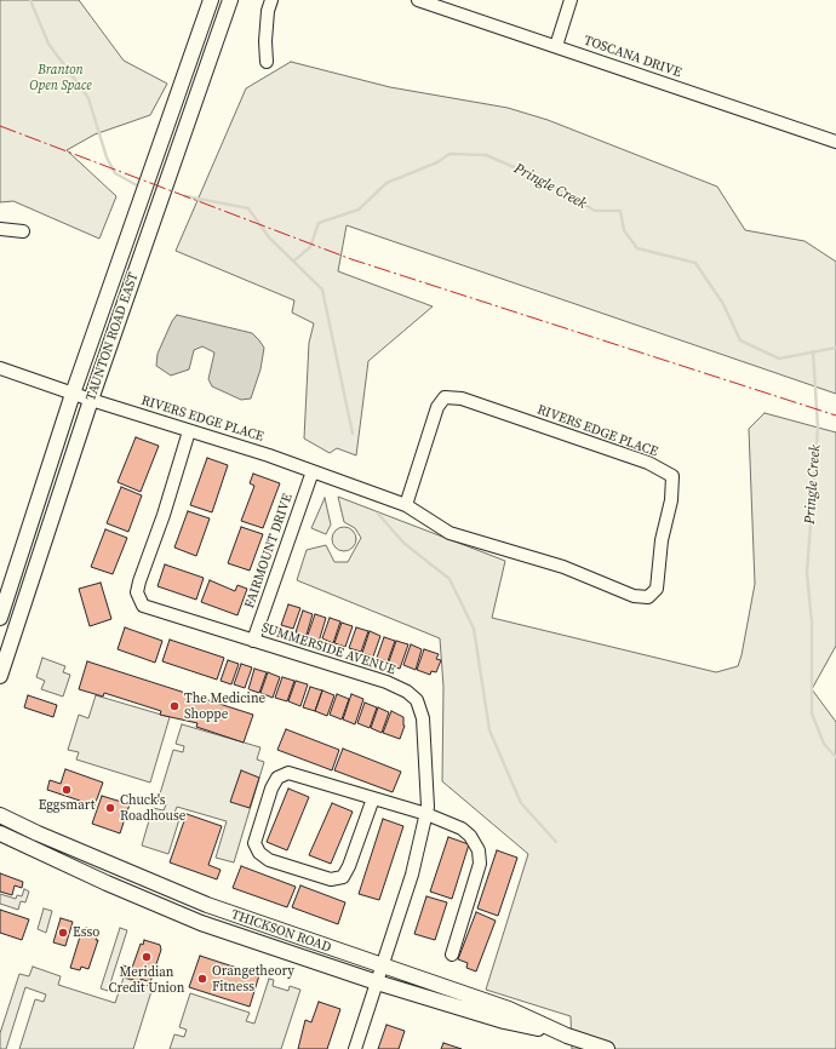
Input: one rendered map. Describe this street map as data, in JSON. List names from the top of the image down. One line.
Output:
{"streets":{"main road":["TAUNTON ROAD EAST","THICKSON ROAD"],"street":["TOSCANA DRIVE","RIVERS EDGE PLACE","FAIRMOUNT DRIVE","SUMMERSIDE AVENUE"]},"crossings":[["TAUNTON ROAD EAST","RIVERS EDGE PLACE"],["RIVERS EDGE PLACE","FAIRMOUNT DRIVE"],["RIVERS EDGE PLACE","SUMMERSIDE AVENUE"],["FAIRMOUNT DRIVE","SUMMERSIDE AVENUE"],["SUMMERSIDE AVENUE","THICKSON ROAD"]],"water":["Pringle Creek"],"parks":["Branton Open Space"],"places":["The Medicine Shoppe","Eggsmart","Chuck's Roadhouse","Esso","Meridian Credit Union","Orangetheory Fitness"]}
